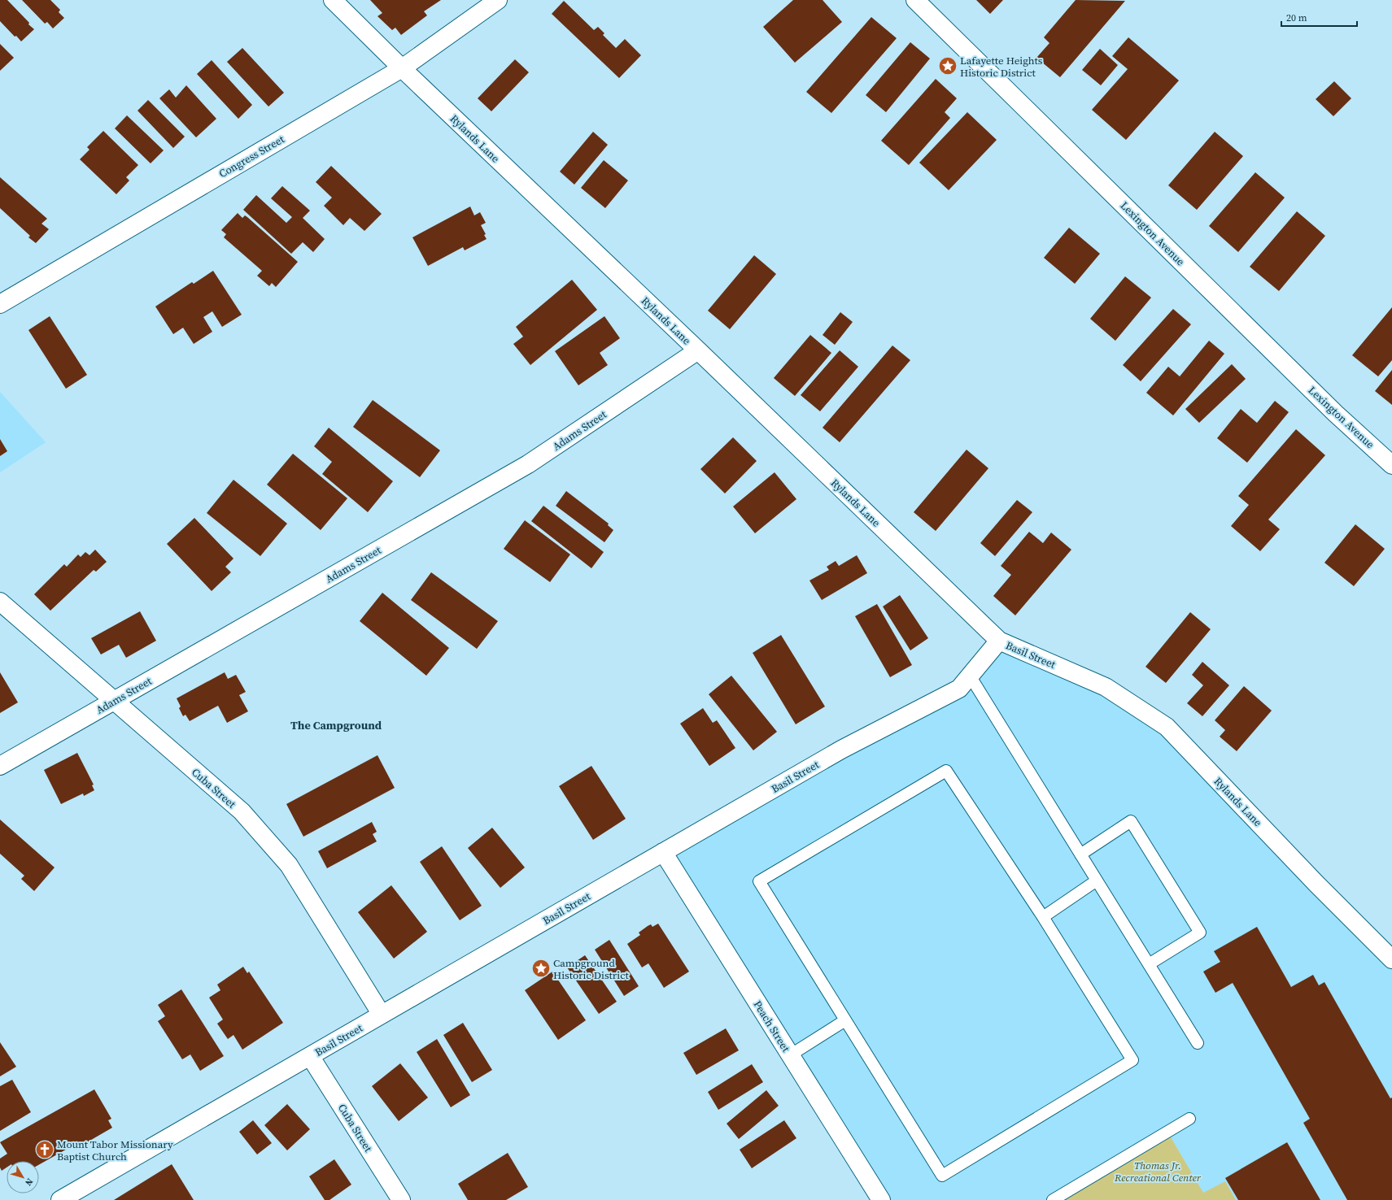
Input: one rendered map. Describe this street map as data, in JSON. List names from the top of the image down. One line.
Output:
{"streets":{"street":["Rylands Lane","Congress Street","Lexington Avenue","Adams Street","Basil Street","Cuba Street","Peach Street"]},"crossings":[["Rylands Lane","Congress Street"],["Rylands Lane","Adams Street"],["Rylands Lane","Basil Street"],["Adams Street","Cuba Street"],["Basil Street","Cuba Street"],["Basil Street","Peach Street"]],"districts":["The Campground"],"parks":["Thomas Jr. Recreational Center"],"places":{"place":["Lafayette Heights Historic District","Campground Historic District"],"church":["Mount Tabor Missionary Baptist Church"]},"scale_bar":"20 m","north":"bottom right"}
